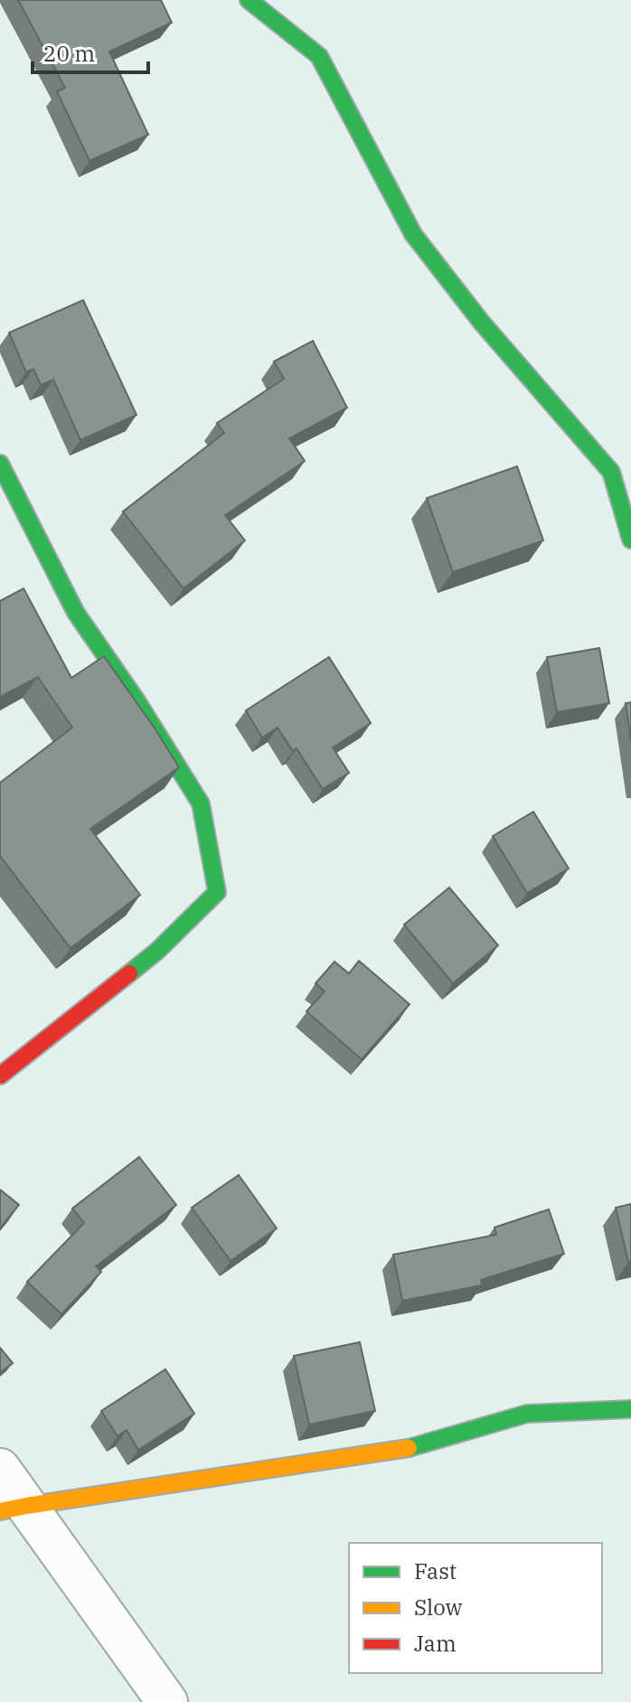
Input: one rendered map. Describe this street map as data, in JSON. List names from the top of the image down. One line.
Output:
{"legend":["Fast","Slow","Jam"],"scale_bar":"20 m"}
